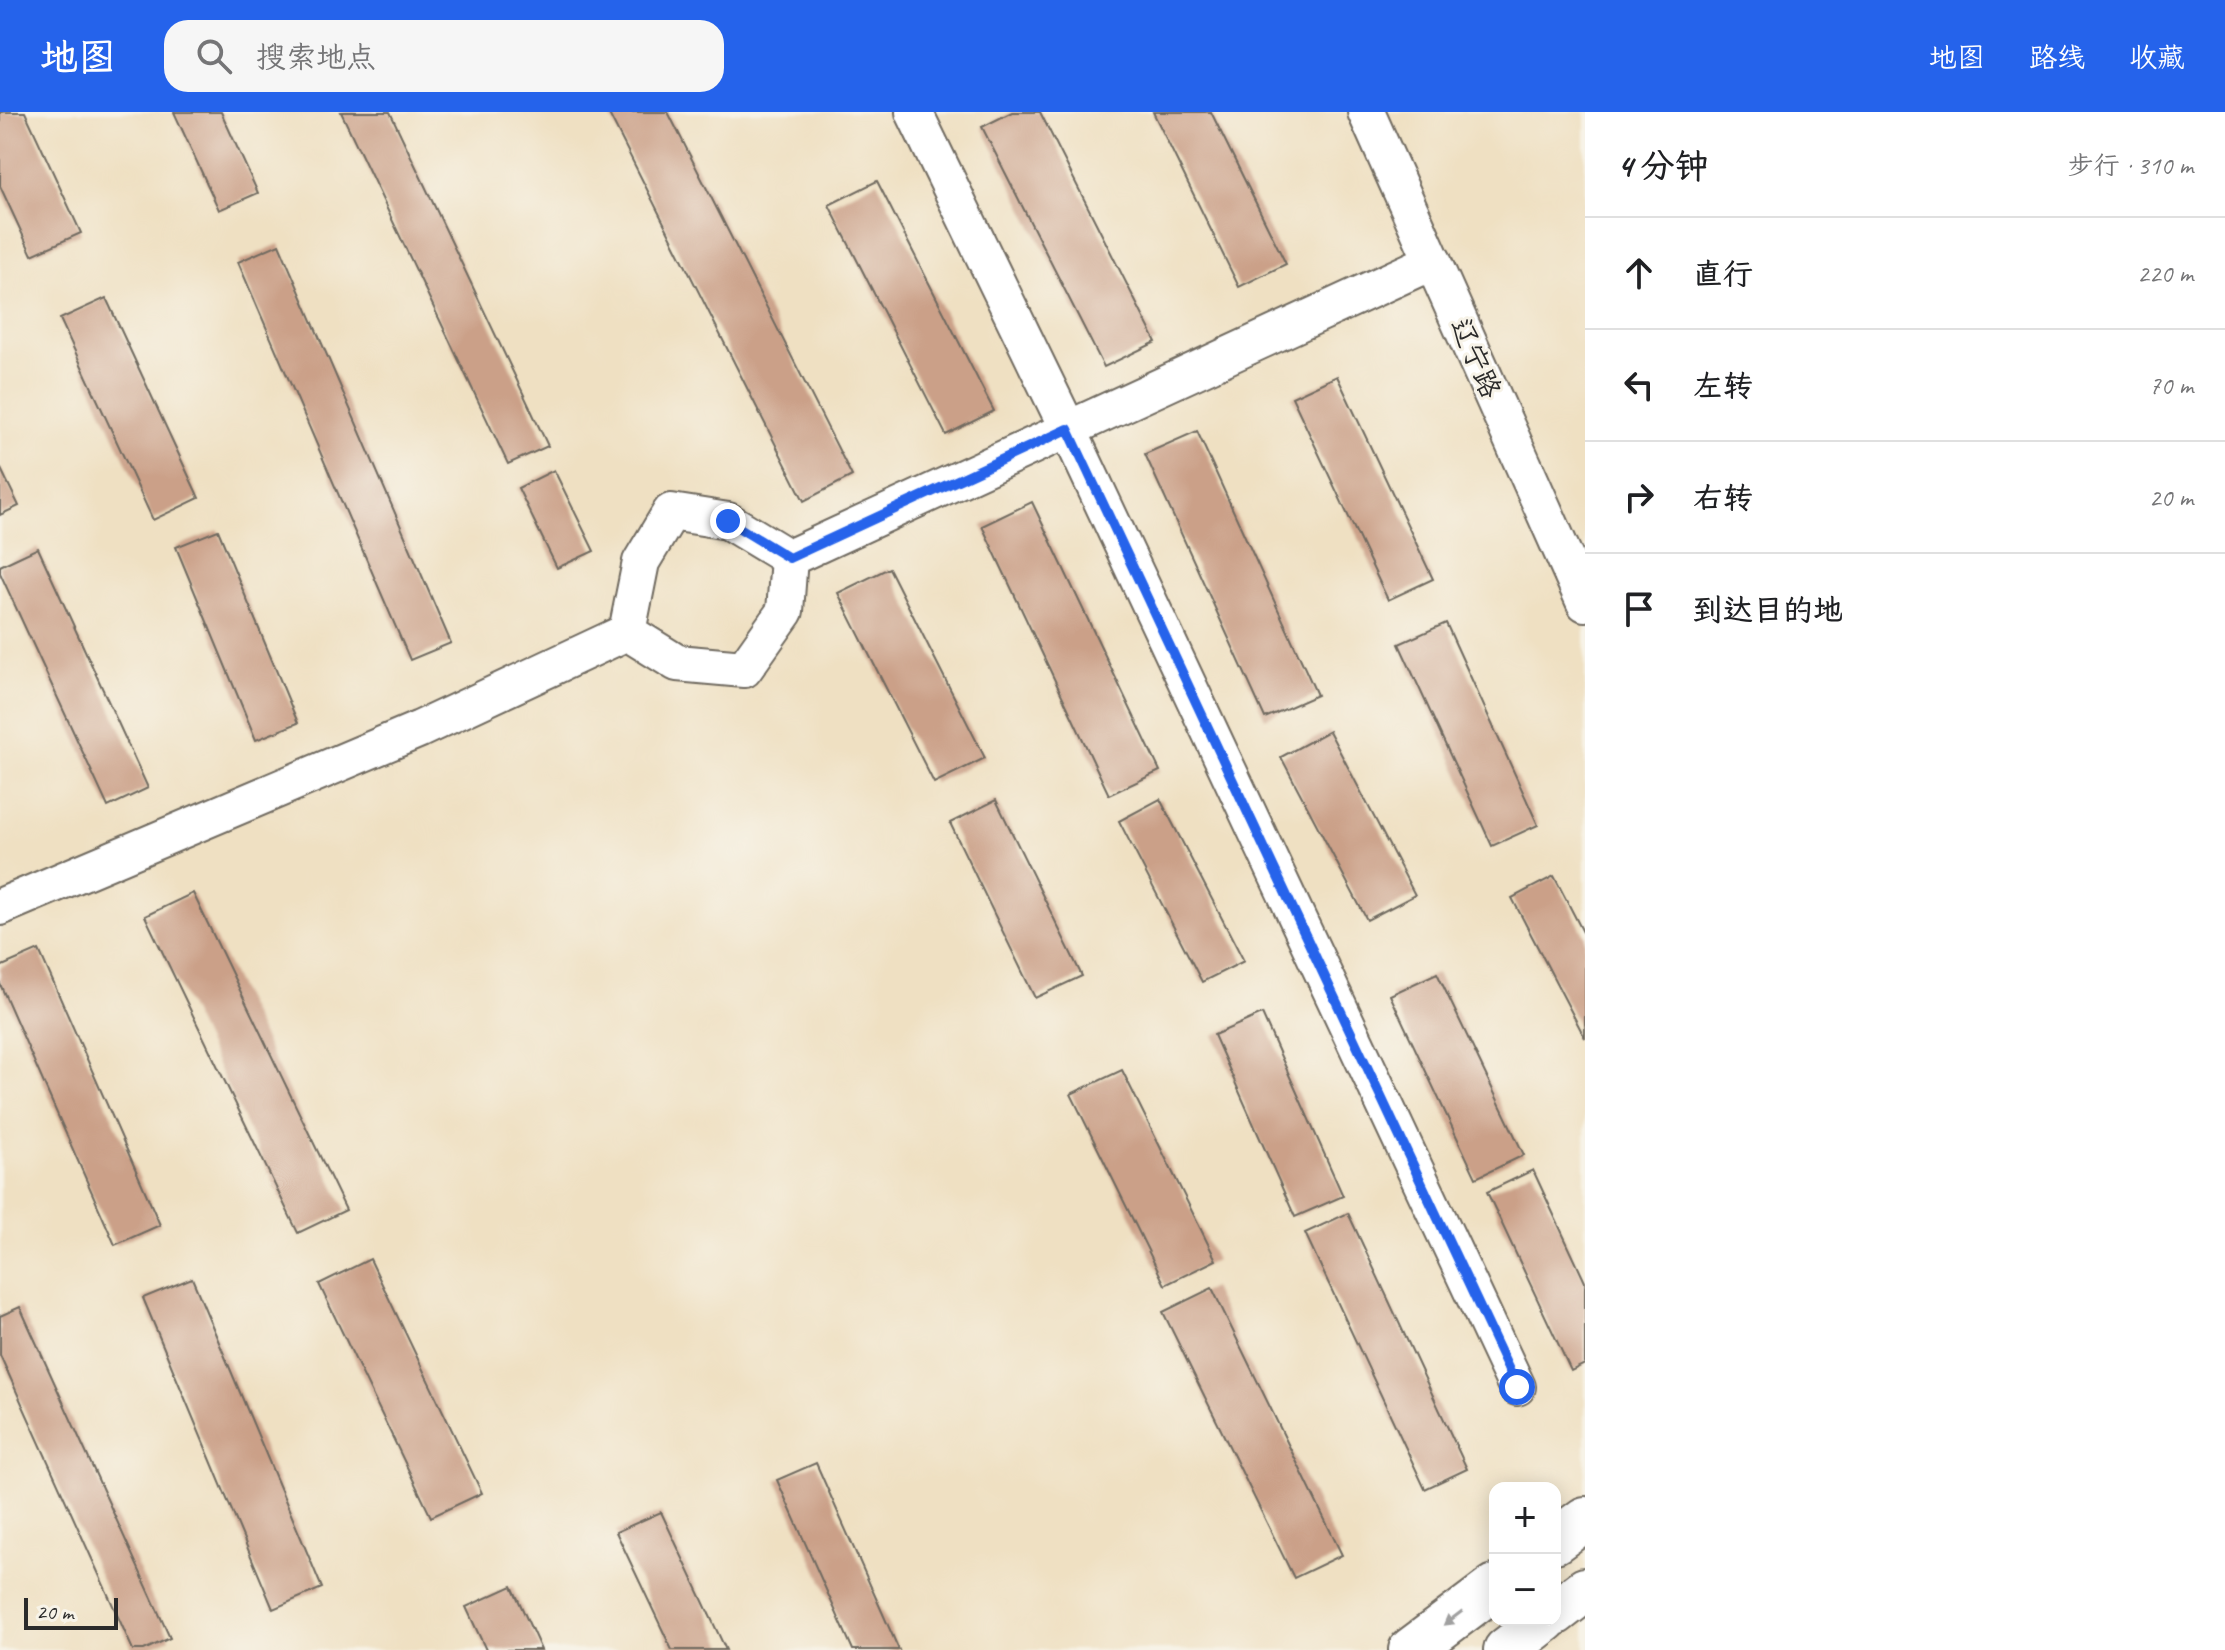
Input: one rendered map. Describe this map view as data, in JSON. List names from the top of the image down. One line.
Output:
{"streets":{"street":["辽宁路"]},"scale_bar":"20 m","page":{"header":"地图","search":"搜索地点","nav":["地图","路线","收藏"],"heading":["4 分钟","步行 · 310 m"],"list":[["直行","220 m"],["左转","70 m"],["右转","20 m"],"到达目的地"],"map_buttons":["+","−"],"scale":"20 m"}}
